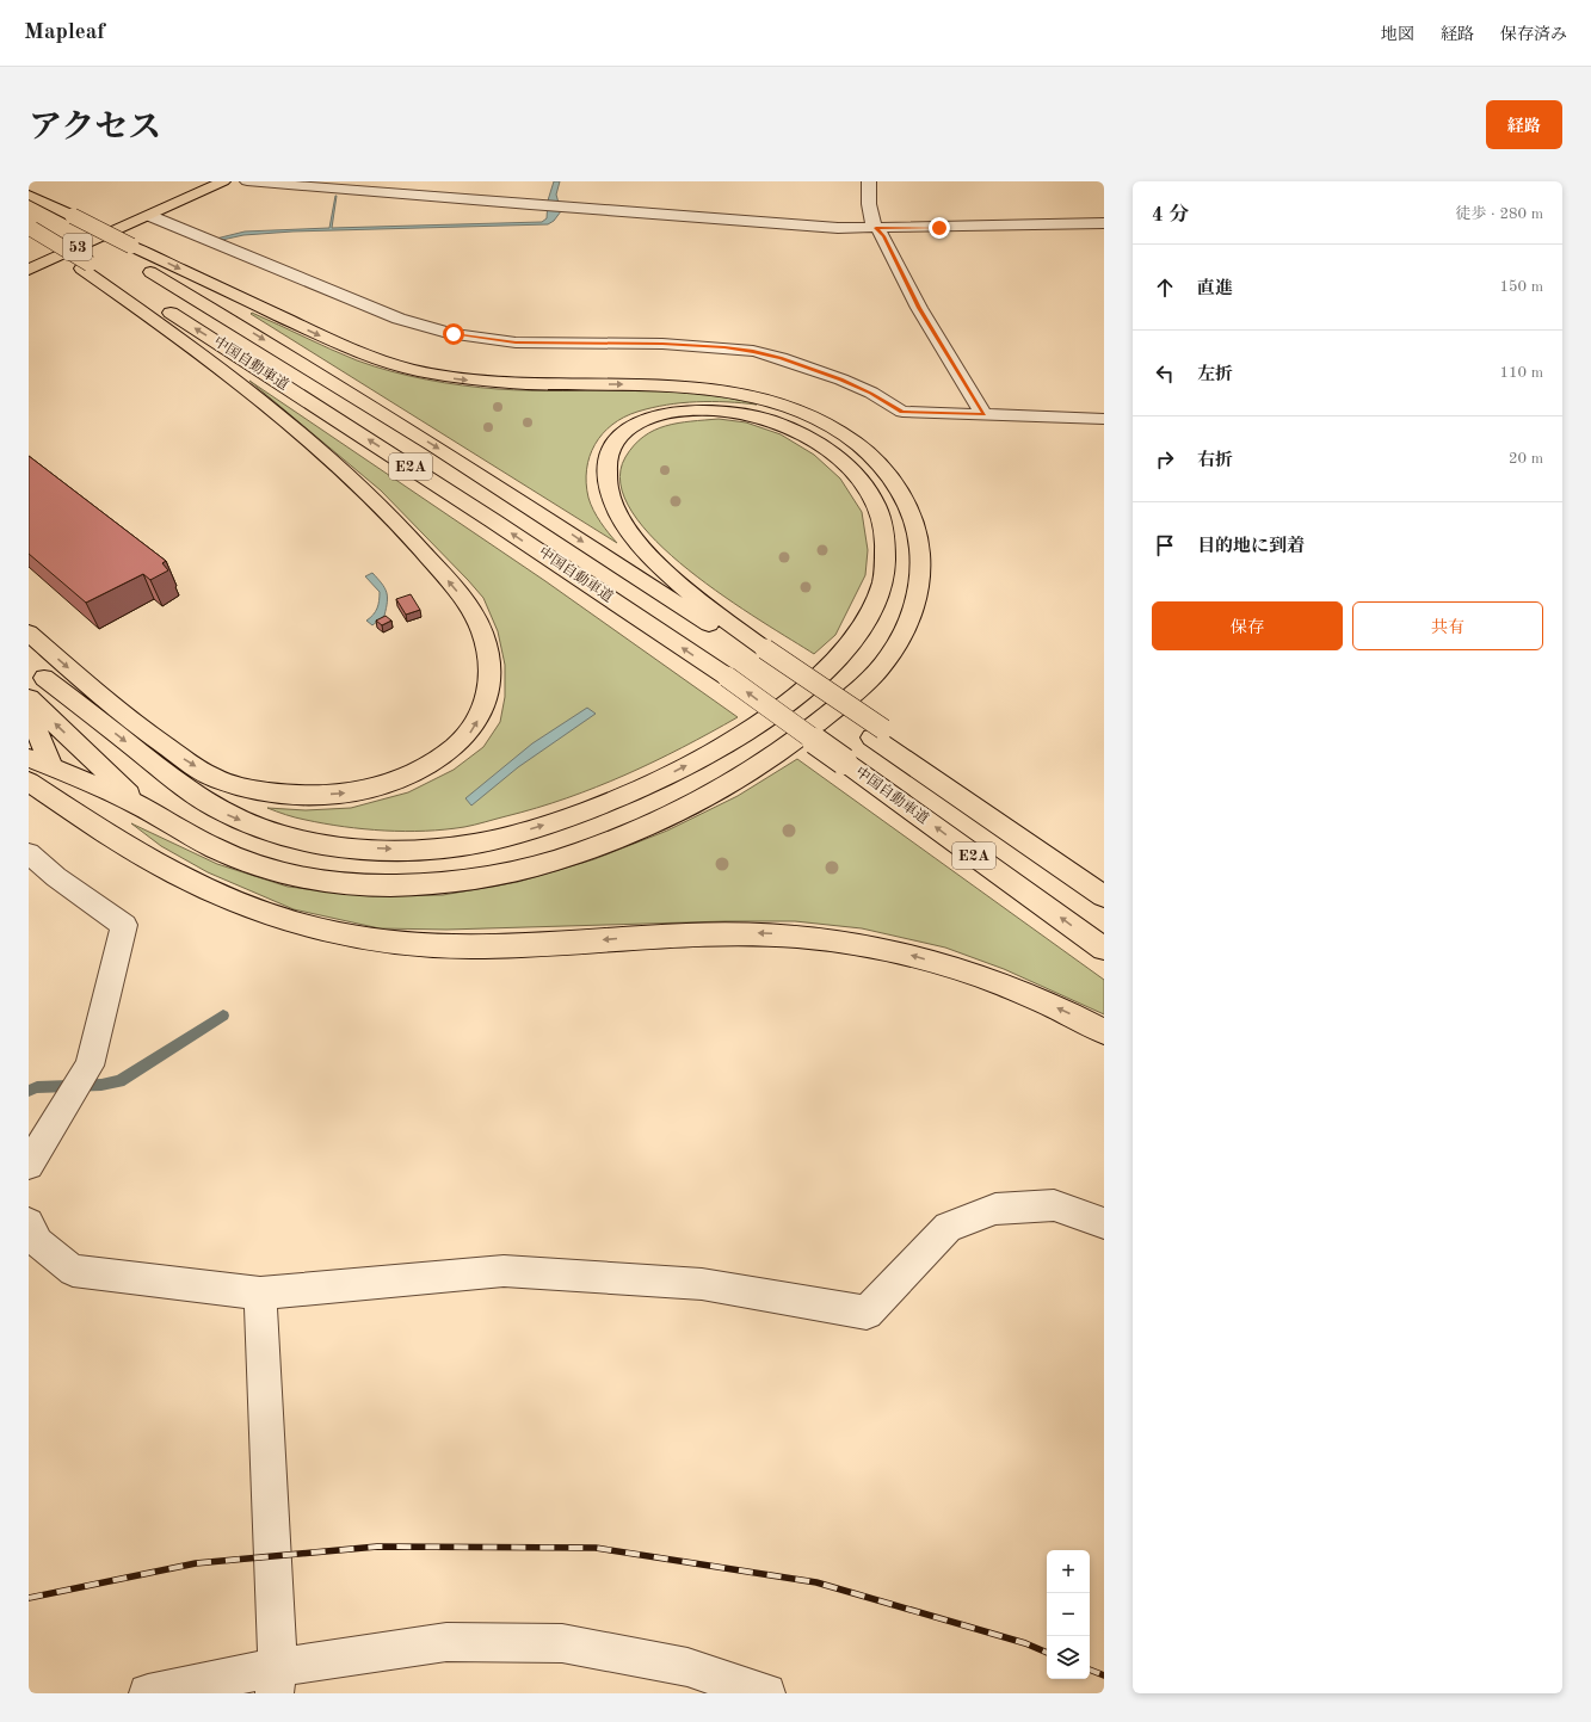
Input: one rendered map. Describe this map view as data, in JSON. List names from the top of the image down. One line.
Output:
{"streets":{"highway":["53","中国自動車道","E2A"]},"page":{"header":"Mapleaf","nav":["地図","経路","保存済み"],"title":"アクセス","buttons":["経路",["保存","共有"]],"heading":["4 分","徒歩 · 280 m"],"list":[["直進","150 m"],["左折","110 m"],["右折","20 m"],"目的地に到着"],"map_buttons":["+","−"]}}
